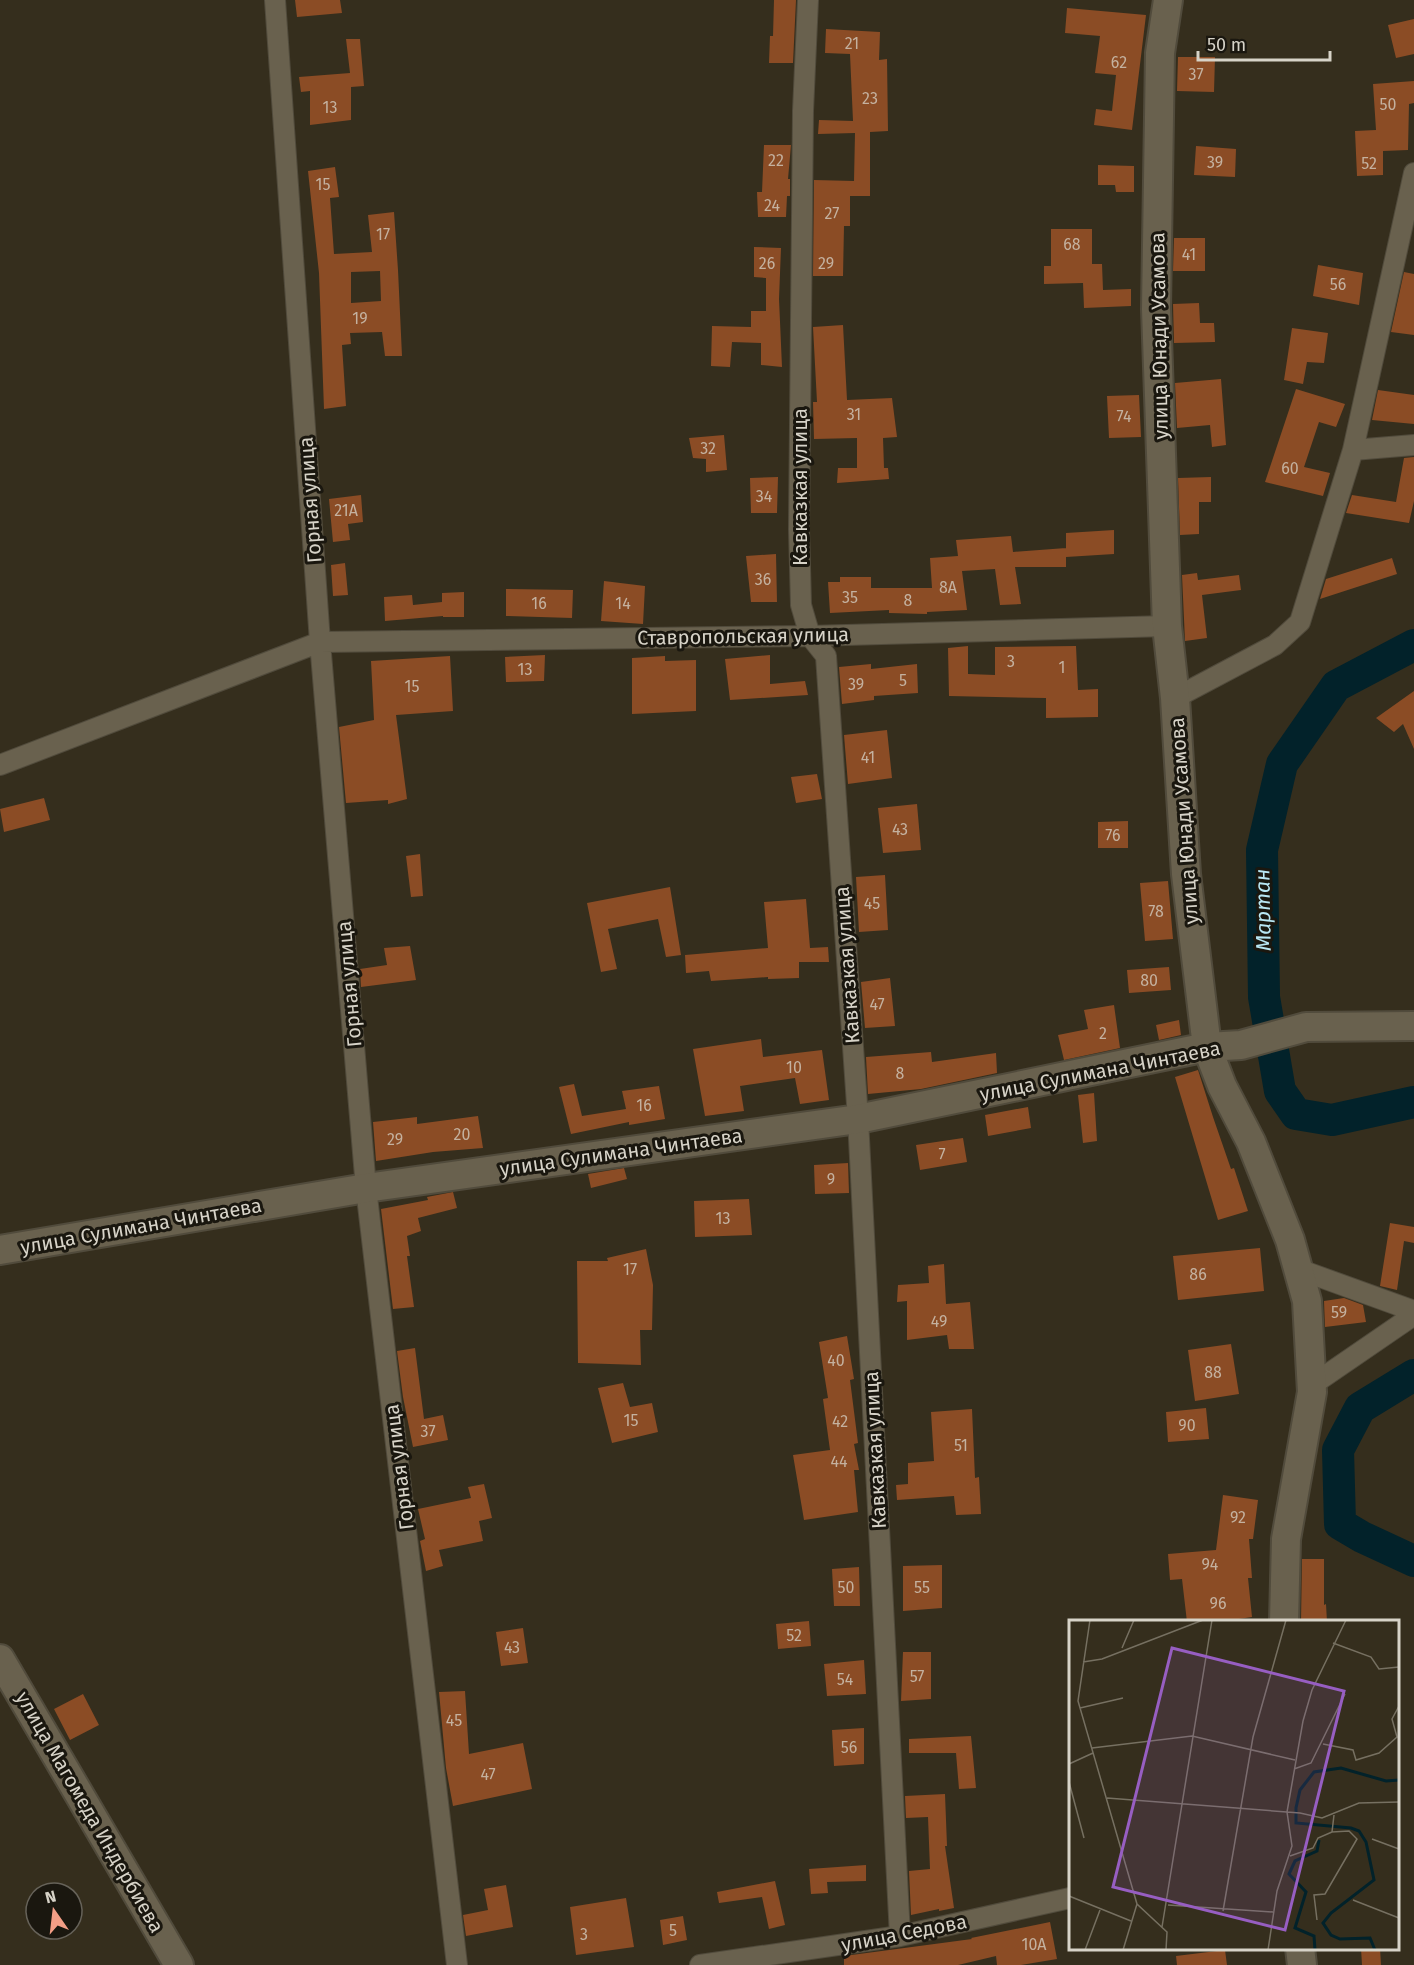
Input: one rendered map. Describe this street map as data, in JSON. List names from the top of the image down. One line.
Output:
{"streets":{"street":["улица Юнади Усамова","Кавказкая улица","Горная улица","Ставропольская улица","улица Сулимана Чинтаева","улица Магомеда Индербиева","улица Седова"]},"crossings":[["улица Юнади Усамова","Ставропольская улица"],["улица Юнади Усамова","улица Сулимана Чинтаева"],["Кавказкая улица","Ставропольская улица"],["Кавказкая улица","улица Сулимана Чинтаева"],["Кавказкая улица","улица Седова"],["Горная улица","Ставропольская улица"],["Горная улица","улица Сулимана Чинтаева"]],"water":["Мартан"],"house_numbers":["21","62","37","23","50","13","22","39","52","15","24","27","17","68","41","26","29","56","19","31","74","32","60","34","21А","36","8А","35","8","16","14","3","1","13","5","39","15","41","43","76","45","78","80","47","2","10","8","16","20","29","7","9","13","17","86","59","49","40","88","15","42","90","37","51","44","92","94","50","55","96","52","43","57","54","45","56","47","5","3","10А"],"scale_bar":"50 m","north":"top"}
